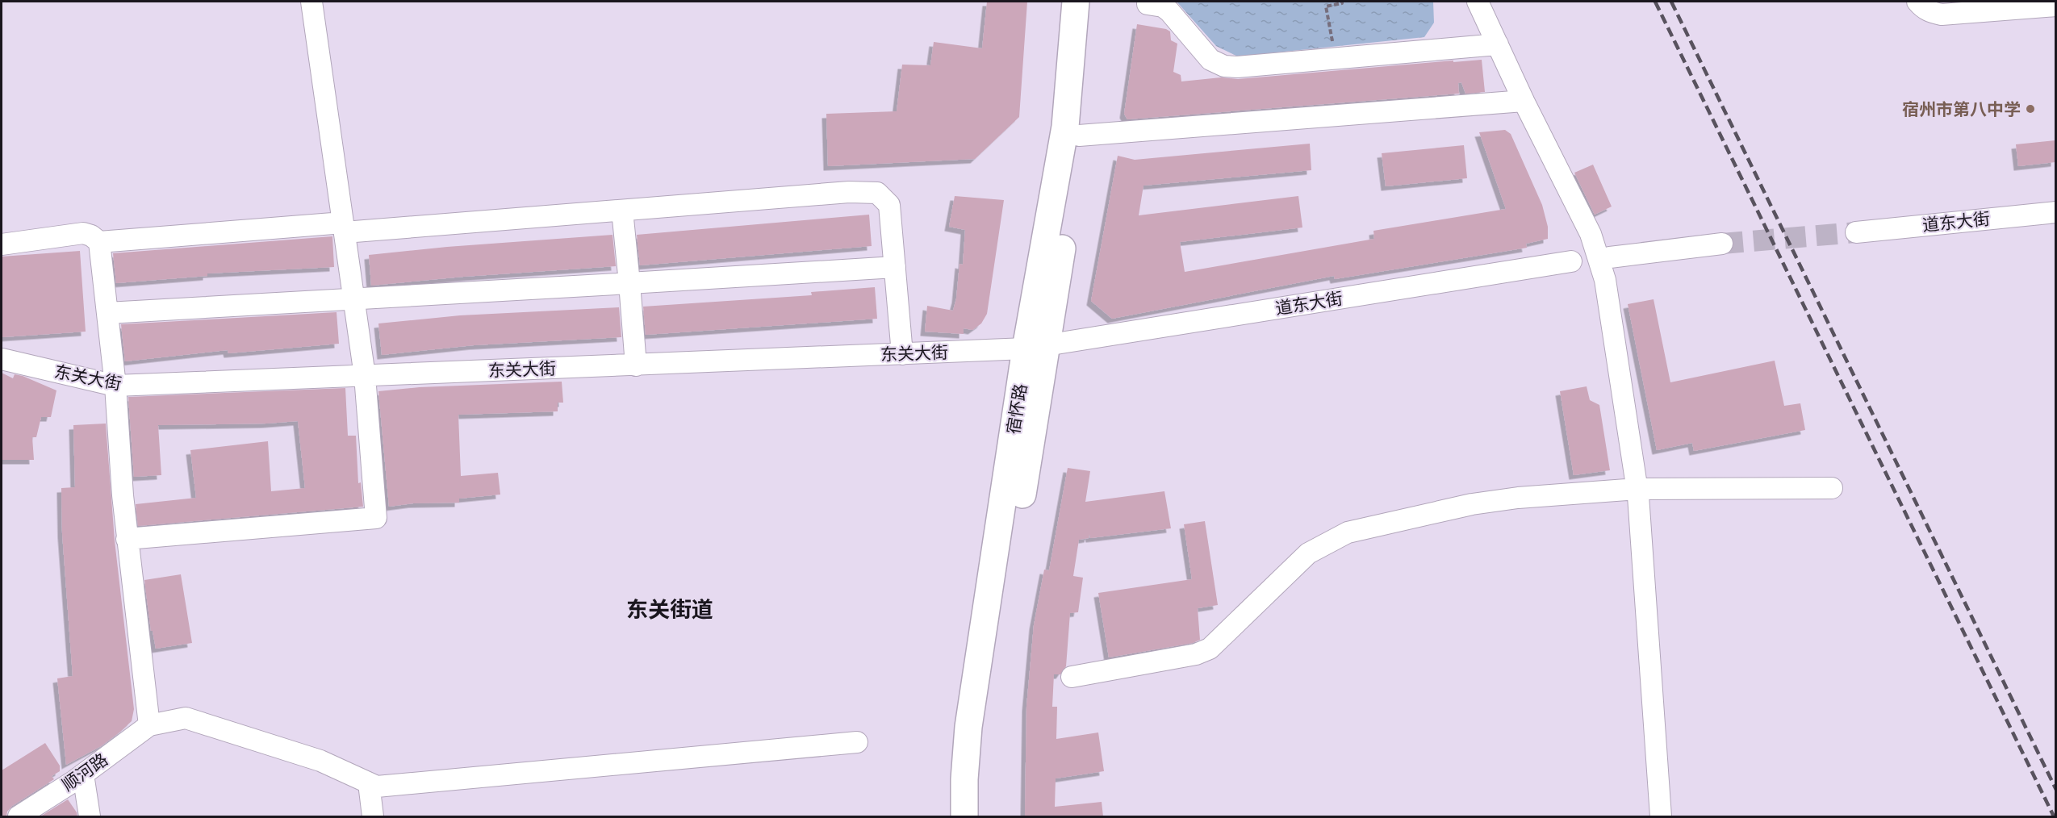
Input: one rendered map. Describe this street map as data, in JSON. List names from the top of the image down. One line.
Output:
{"streets":{"main road":["宿怀路"],"street":["道东大街","东关大街","顺河路"]},"crossings":[["道东大街","东关大街"],["道东大街","宿怀路"],["东关大街","宿怀路"]],"districts":["东关街道"],"places":["宿州市第八中学"]}
